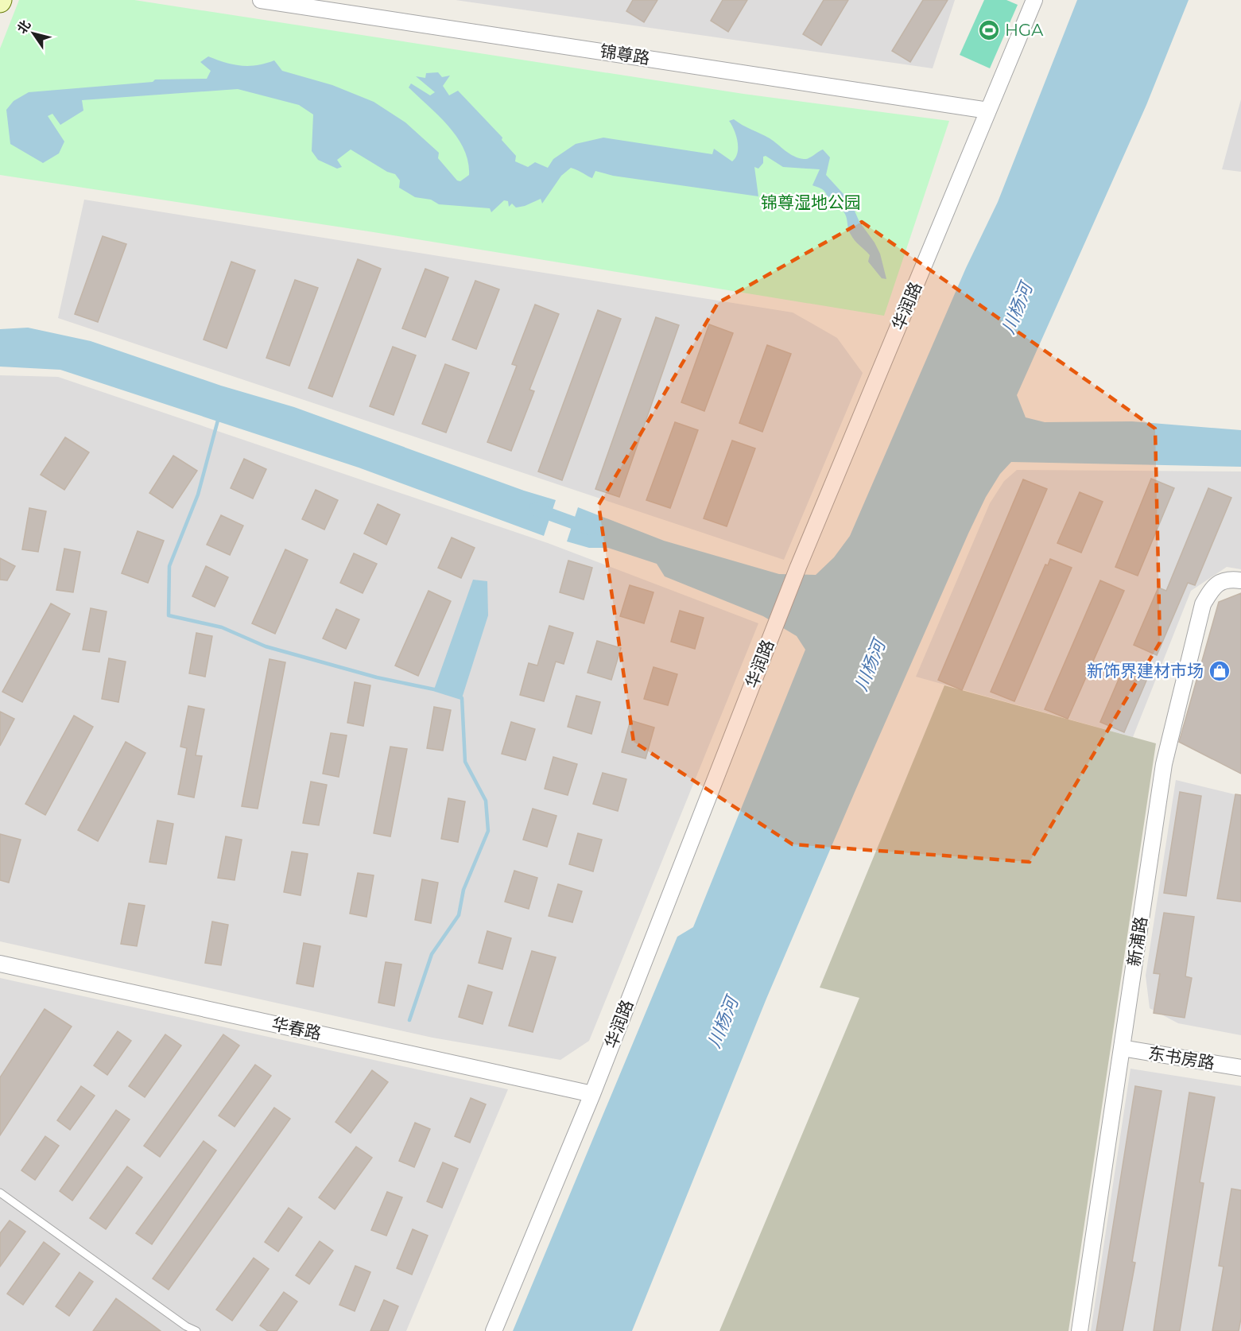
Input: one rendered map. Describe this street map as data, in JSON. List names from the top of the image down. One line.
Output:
{"streets":{"street":["锦尊路","华润路","新浦路","华春路","东书房路"]},"crossings":[["锦尊路","华润路"],["华润路","华春路"],["新浦路","东书房路"]],"water":["川杨河"],"parks":["锦尊湿地公园"],"places":{"sports":["HGA"],"shop":["新饰界建材市场"]},"north":"top left"}
